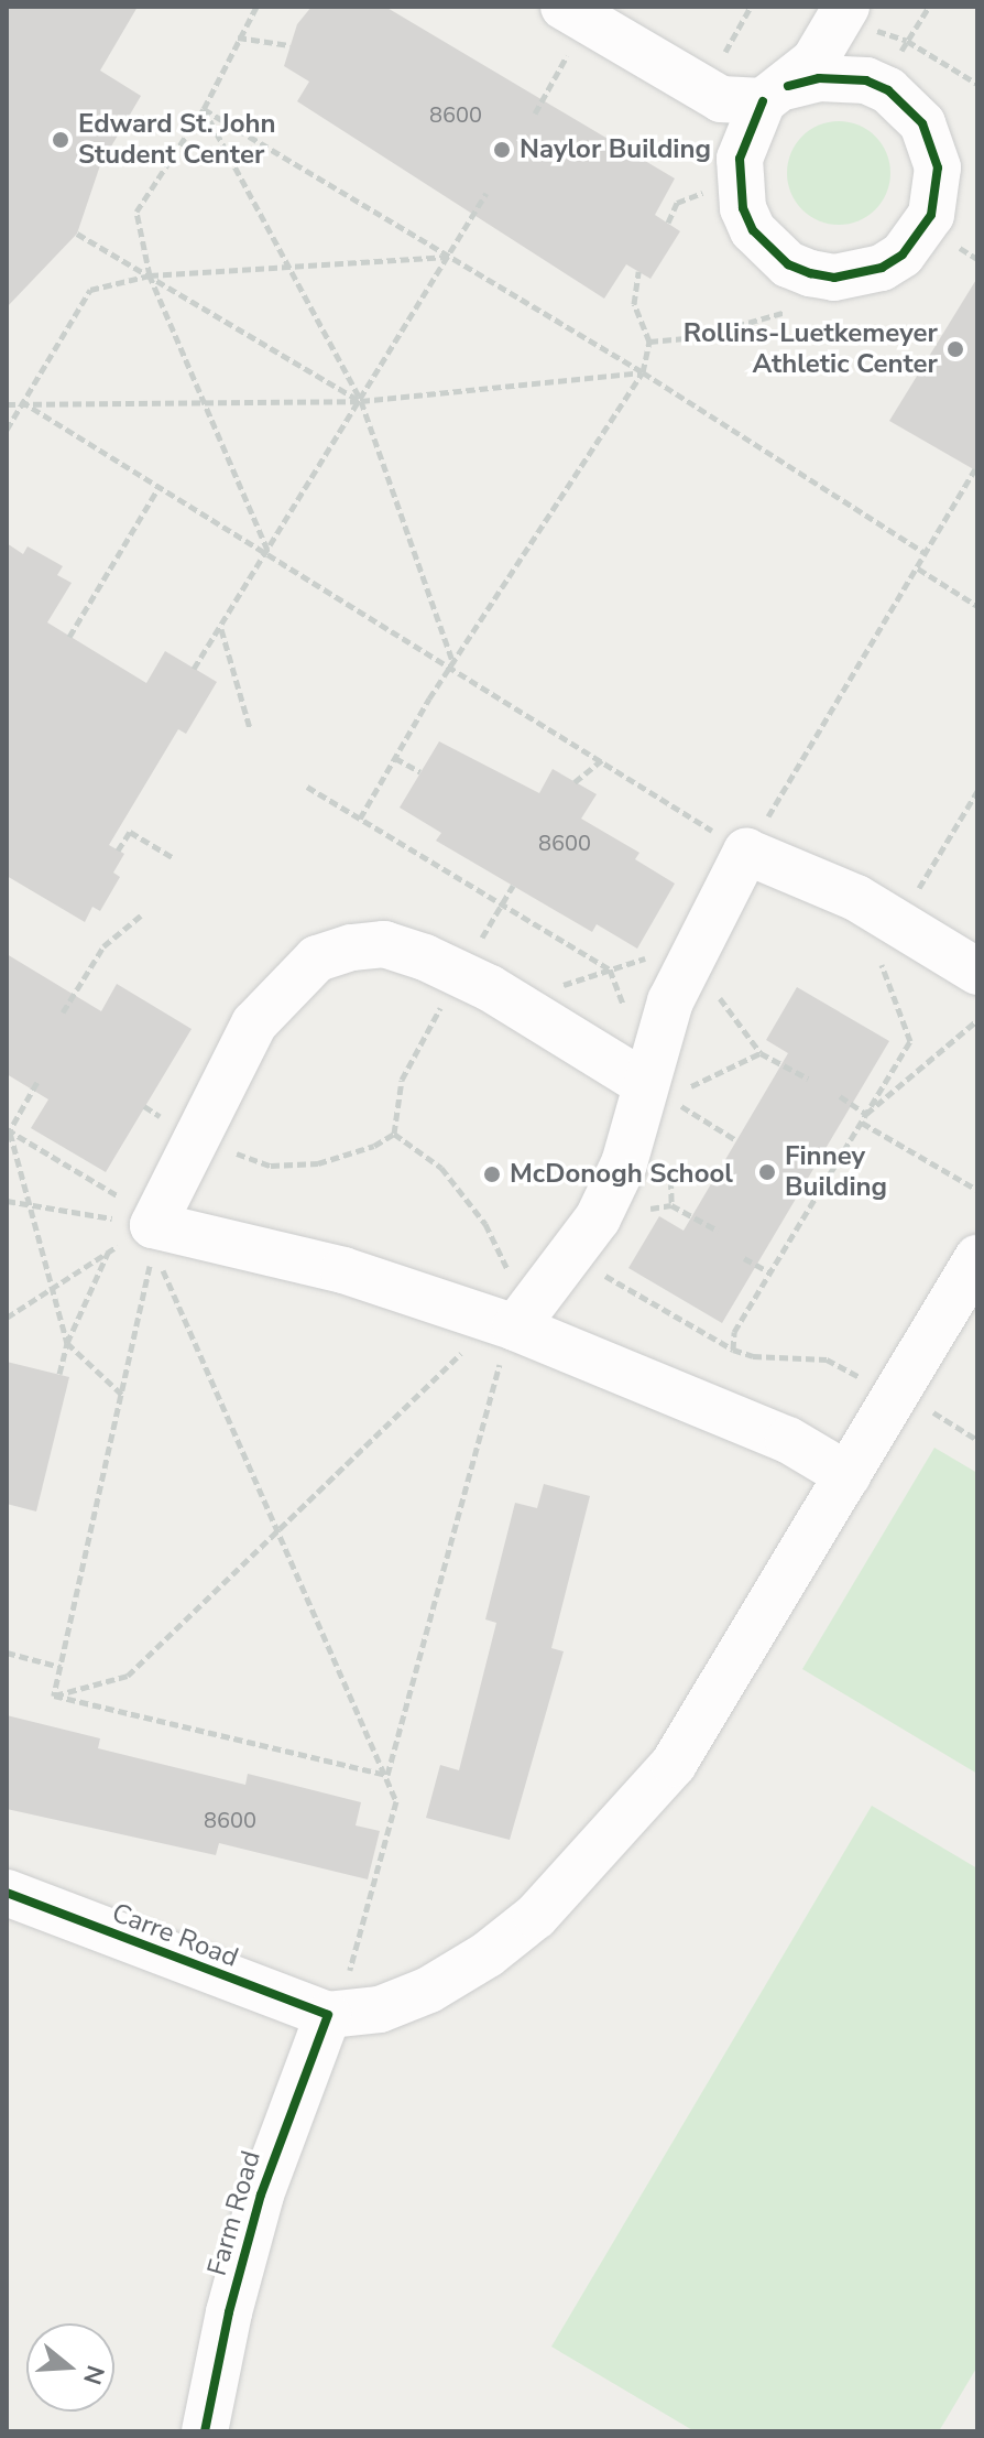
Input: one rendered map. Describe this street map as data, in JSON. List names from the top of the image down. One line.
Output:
{"streets":{"street":["Carre Road","Farm Road"]},"crossings":[["Carre Road","Farm Road"]],"places":["Edward St. John Student Center","Naylor Building","Rollins-Luetkemeyer Athletic Center","Finney Building","McDonogh School"],"house_numbers":["8600","8600","8600"],"north":"right"}
